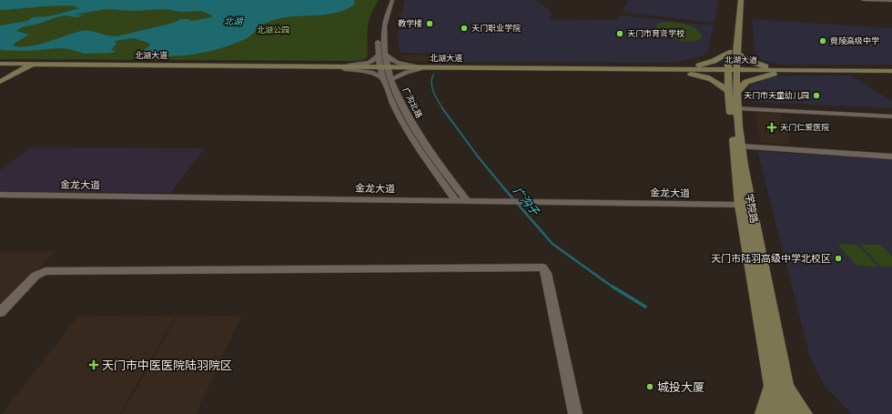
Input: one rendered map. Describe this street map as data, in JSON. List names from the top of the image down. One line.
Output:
{"streets":{"main road":["北湖大道","学院路"],"street":["广沟北路","金龙大道"]},"crossings":[["北湖大道","广沟北路"],["北湖大道","学院路"],["广沟北路","金龙大道"],["金龙大道","学院路"]],"water":["北湖","广沟子"],"parks":["北湖公园"],"places":{"other":["教学楼","天门职业学院","天门市育贤学校","竟陵高级中学","天门市天童幼儿园","天门市陆羽高级中学北校区","城投大厦"],"health":["天门仁爱医院","天门市中医医院陆羽院区"]}}
